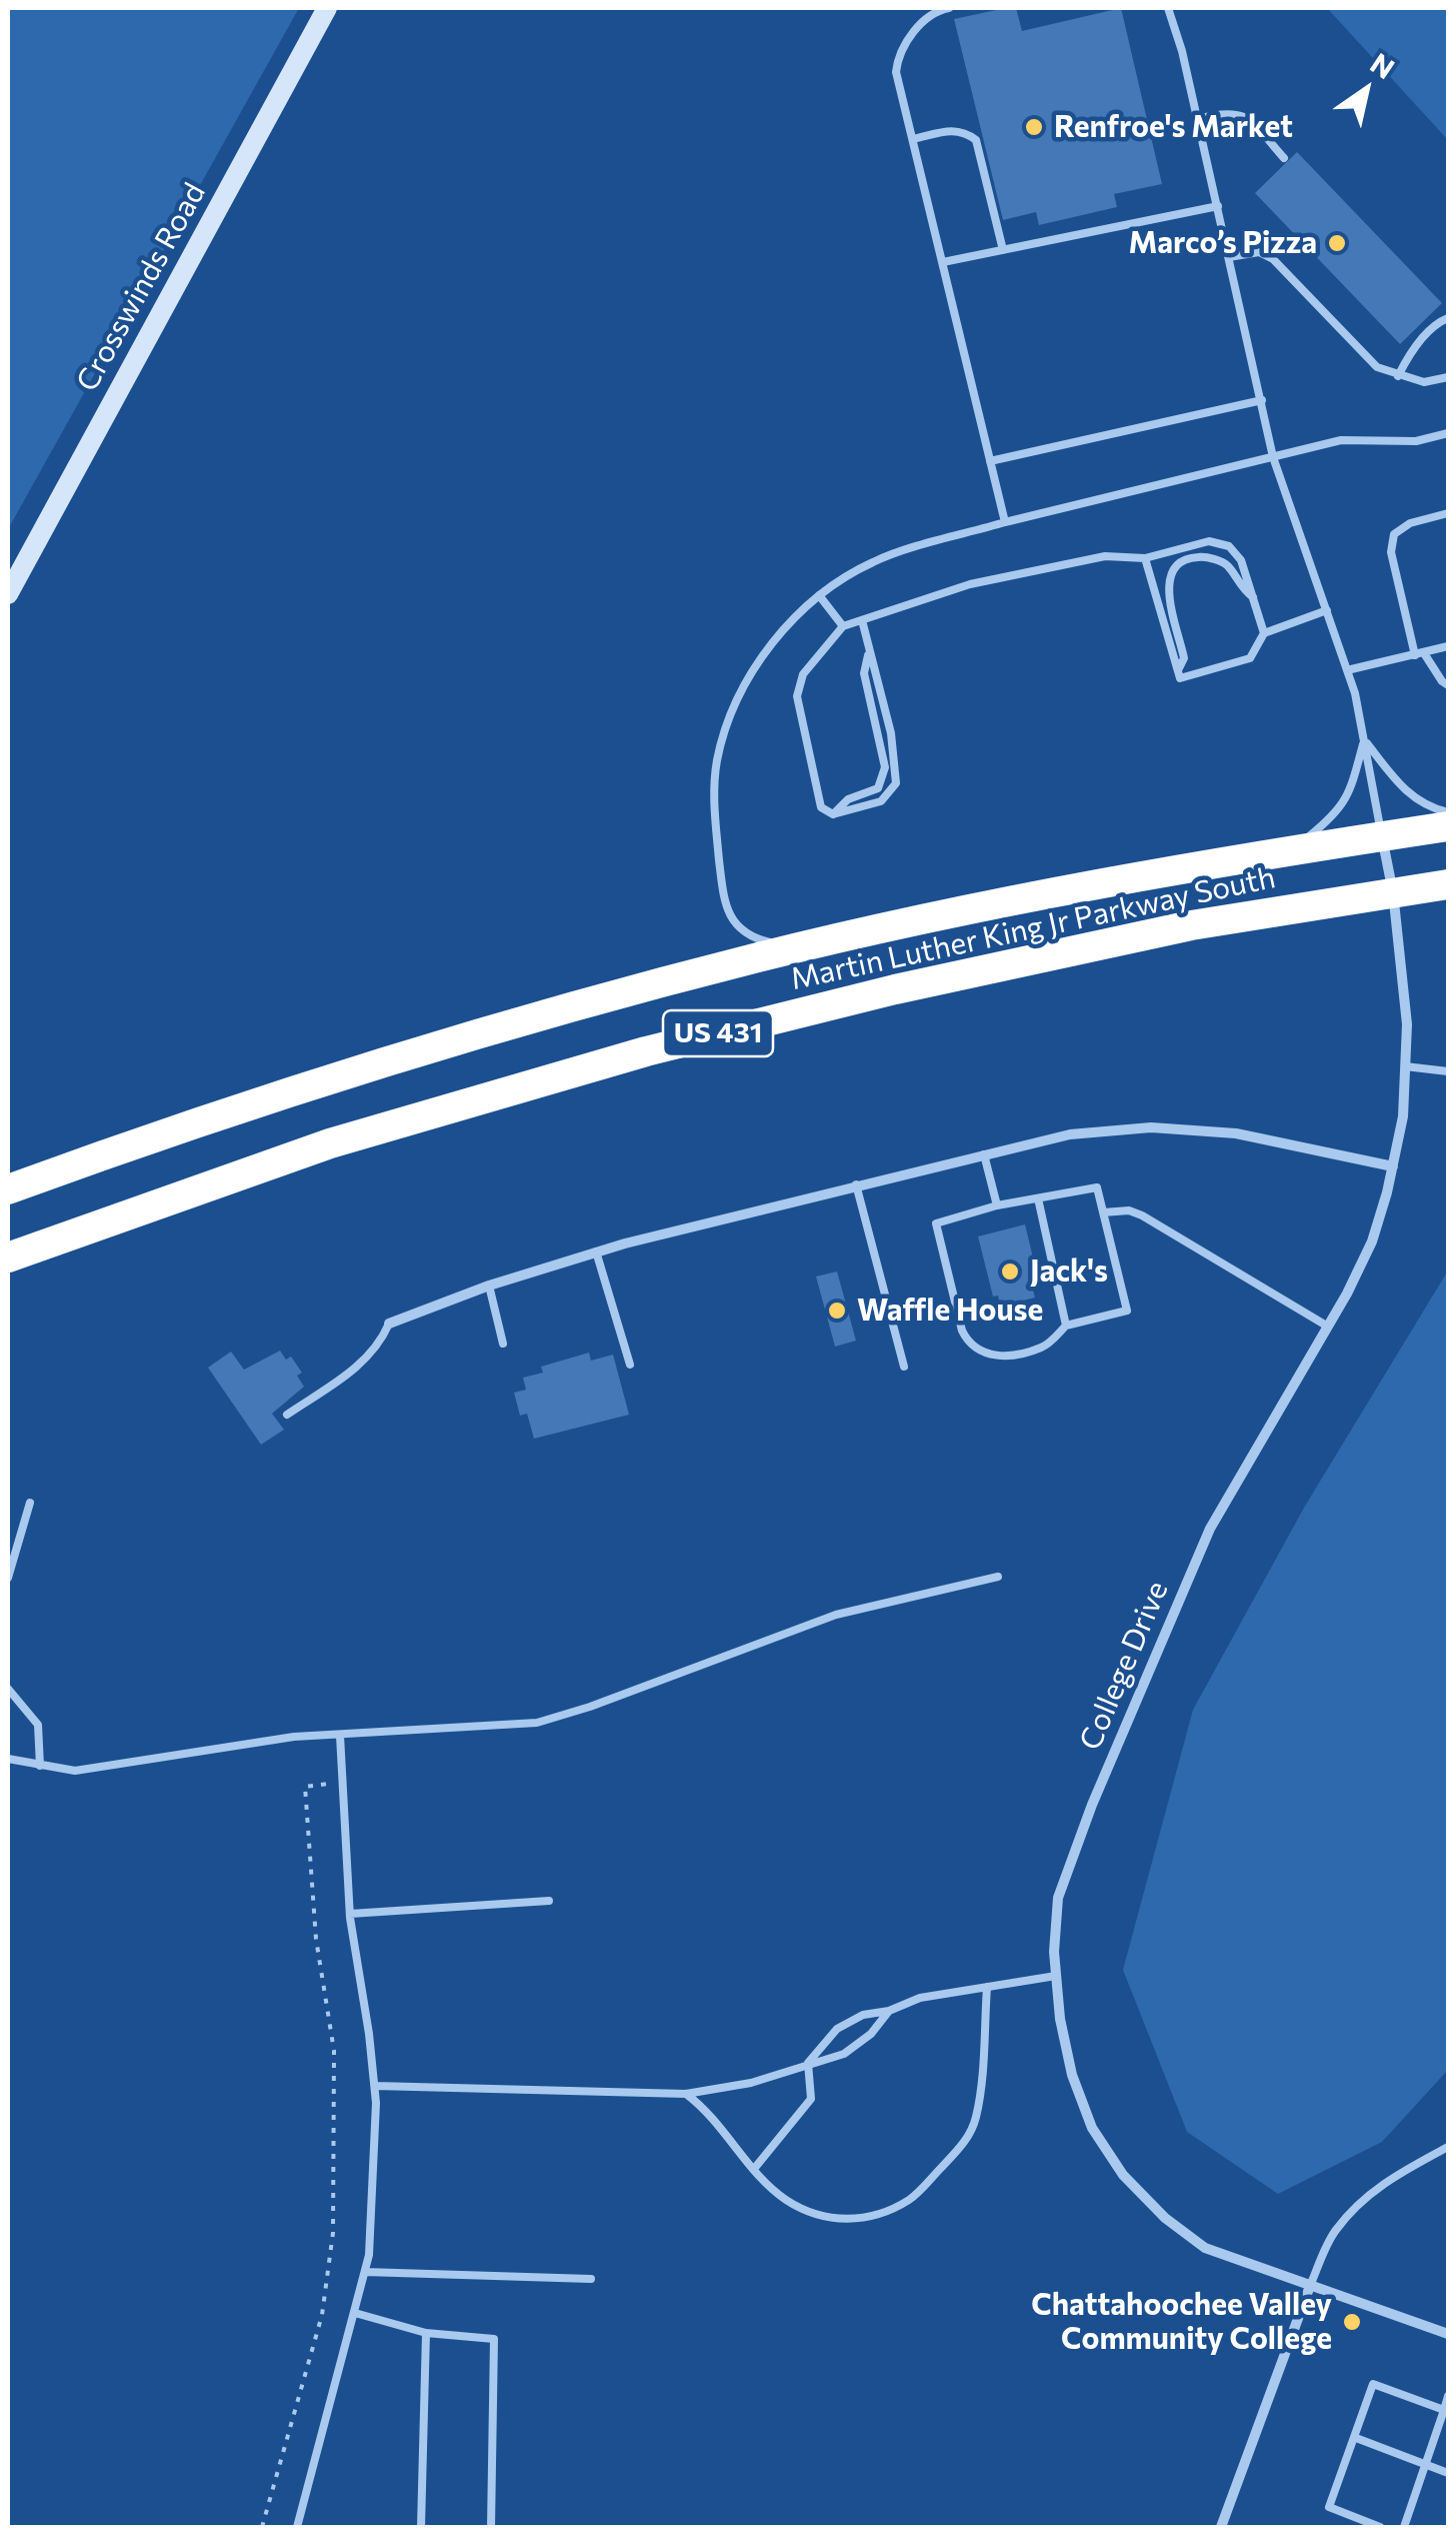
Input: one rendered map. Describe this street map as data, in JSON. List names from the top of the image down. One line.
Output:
{"streets":{"highway":["Martin Luther King Jr Parkway South","US 431"],"street":["Crosswinds Road","College Drive"]},"crossings":[["Martin Luther King Jr Parkway South","College Drive"]],"places":["Renfroe's Market","Marco’s Pizza","Jack's","Waffle House","Chattahoochee Valley Community College"],"north":"top right"}
